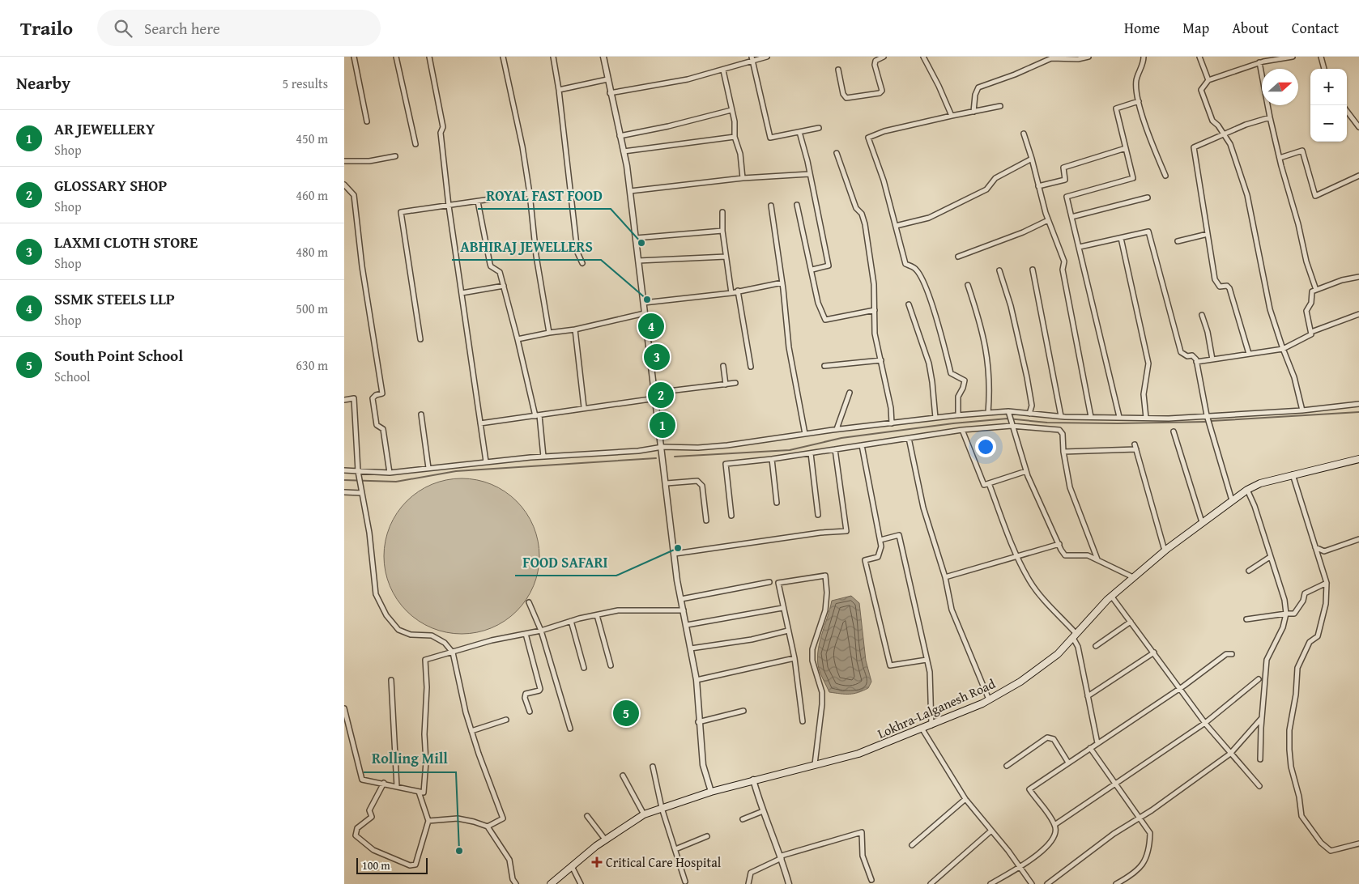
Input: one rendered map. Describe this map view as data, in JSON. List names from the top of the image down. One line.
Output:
{"streets":{"main road":["Lokhra-Lalganesh Road"]},"places":{"other":["ROYAL FAST FOOD","ABHIRAJ JEWELLERS","FOOD SAFARI","Rolling Mill"],"health":["Critical Care Hospital"]},"scale_bar":"100 m","north":"right","page":{"header":"Trailo","search":"Search here","nav":["Home","Map","About","Contact"],"heading":["Nearby","5 results"],"map_buttons":["+","−"],"list":[{"mark":"1","name":"AR JEWELLERY","note":"Shop","value":"450 m"},{"mark":"2","name":"GLOSSARY SHOP","note":"Shop","value":"460 m"},{"mark":"3","name":"LAXMI CLOTH STORE","note":"Shop","value":"480 m"},{"mark":"4","name":"SSMK STEELS LLP","note":"Shop","value":"500 m"},{"mark":"5","name":"South Point School","note":"School","value":"630 m"}],"pins":["4","3","2","1","5"],"scale":"100 m"}}
